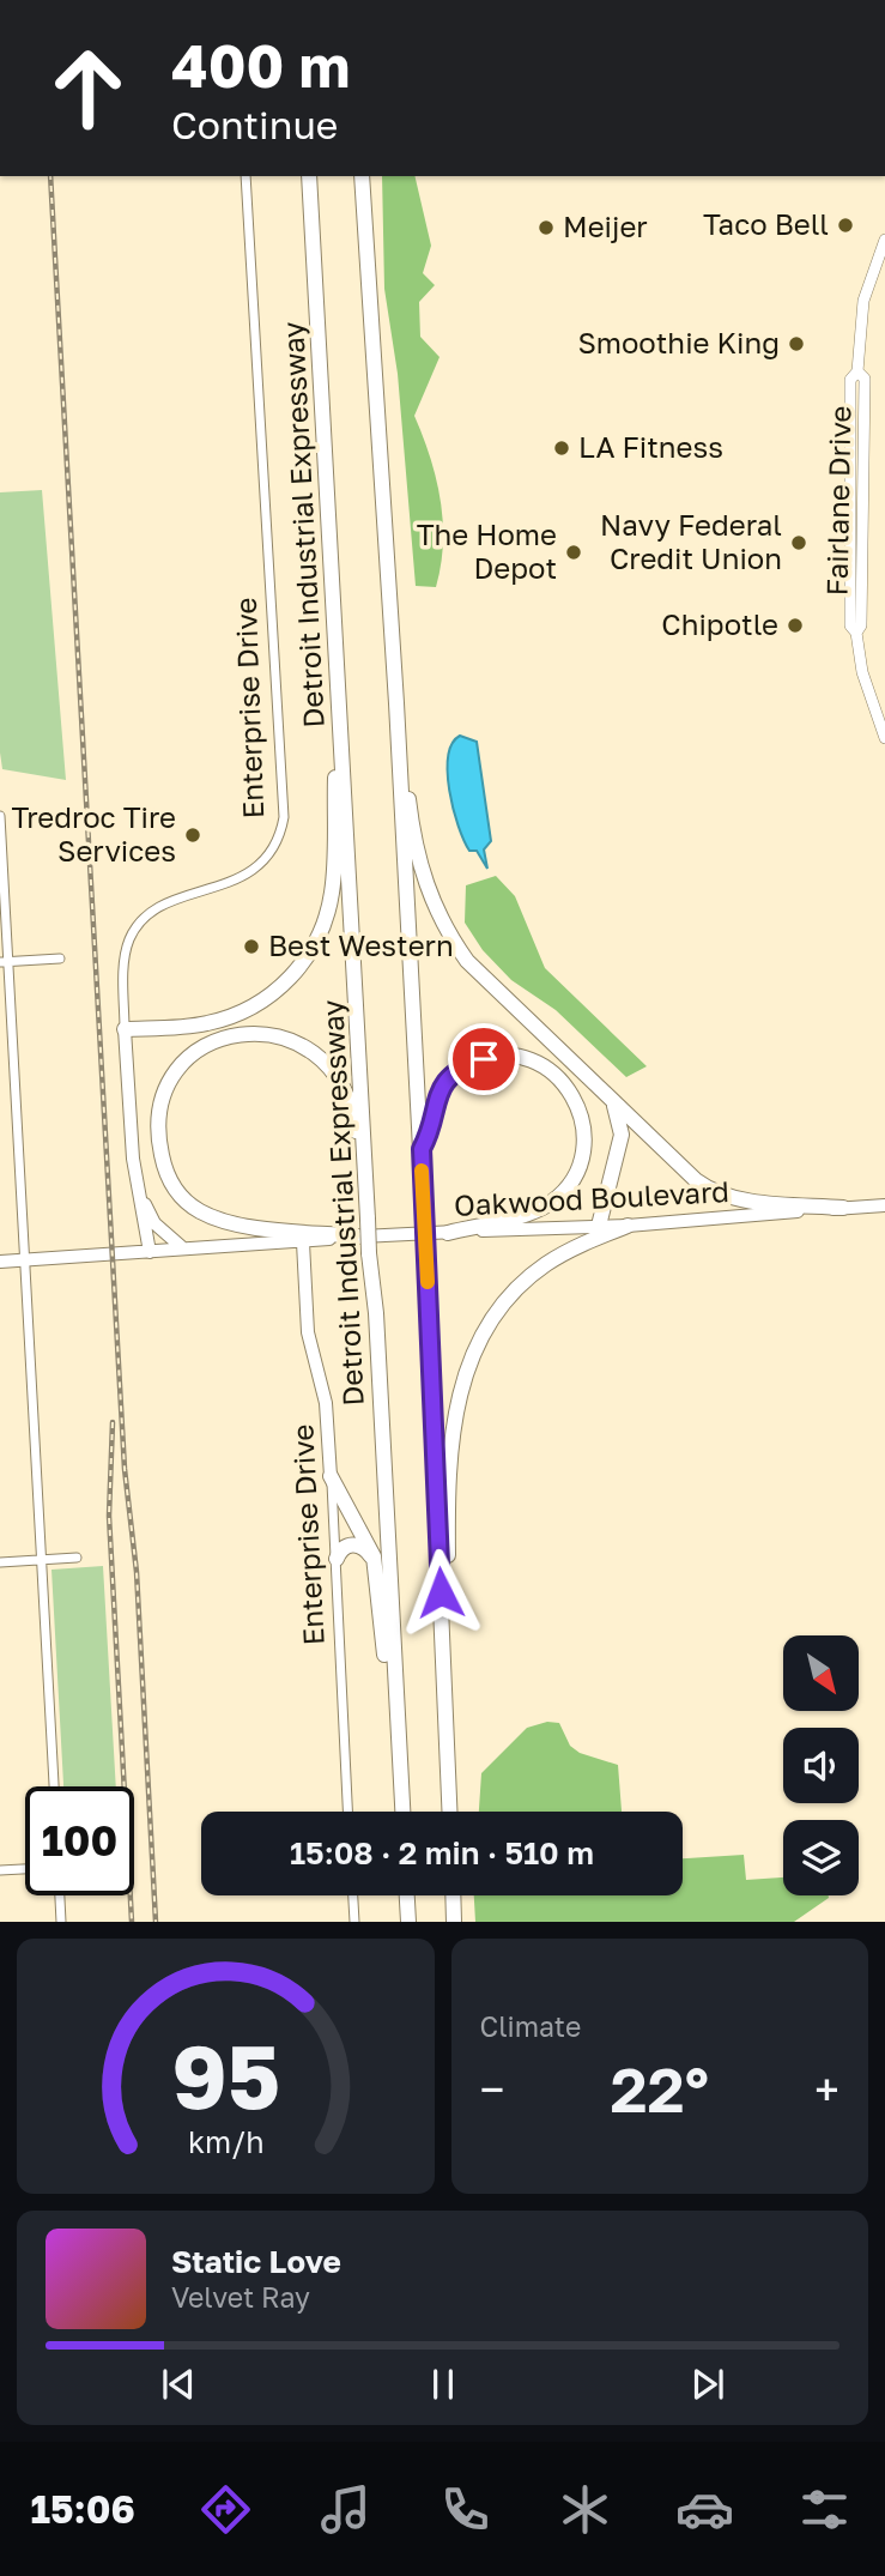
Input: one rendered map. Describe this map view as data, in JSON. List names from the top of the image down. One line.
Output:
{"streets":{"highway":["Detroit Industrial Expressway"],"main road":["Enterprise Drive","Oakwood Boulevard"],"street":["Fairlane Drive"]},"crossings":[["Enterprise Drive","Oakwood Boulevard"]],"places":["Taco Bell","Meijer","Smoothie King","LA Fitness","Navy Federal Credit Union","The Home Depot","Chipotle","Tredroc Tire Services","Best Western"],"north":"bottom right","page":{"turn":["400 m","Continue"],"limit":"100","trip":"15:08 · 2 min · 510 m","tile":"Climate","heat":["−","22°","+"],"song":["Static Love","Velvet Ray"],"tabs":"15:06","gauge":["95","km/h"]}}
